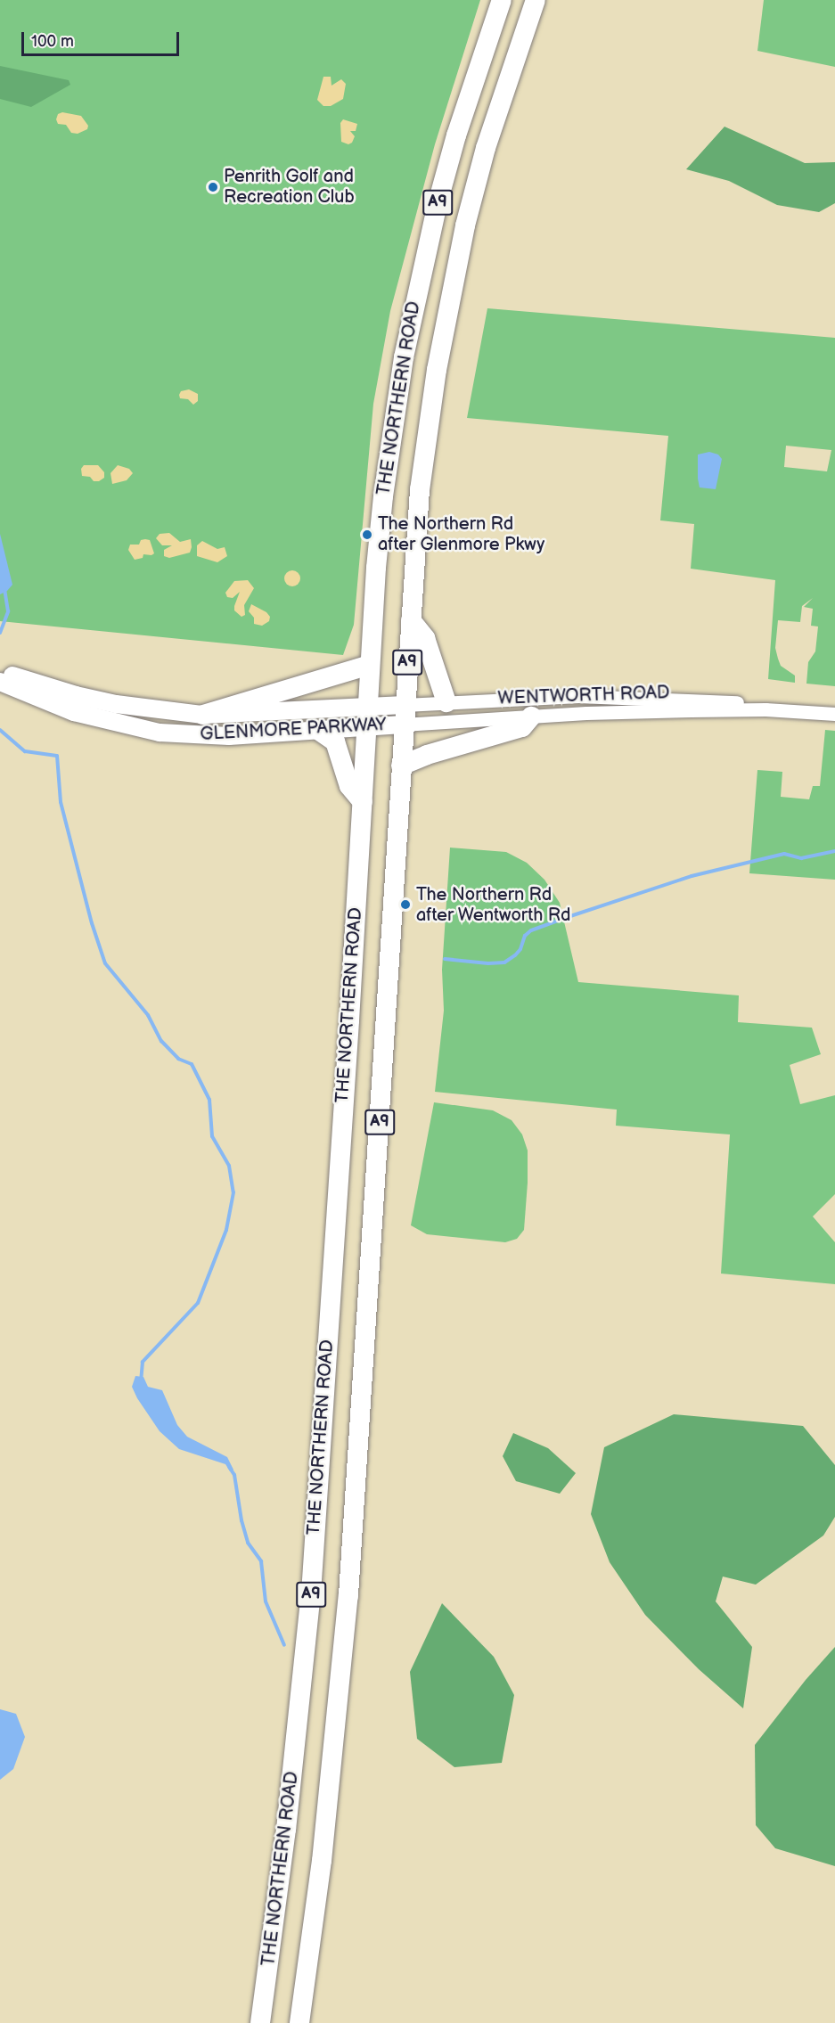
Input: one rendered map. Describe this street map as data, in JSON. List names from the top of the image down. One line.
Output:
{"streets":{"highway":["A9","THE NORTHERN ROAD"],"main road":["GLENMORE PARKWAY"],"street":["WENTWORTH ROAD"]},"crossings":[["THE NORTHERN ROAD","WENTWORTH ROAD"],["THE NORTHERN ROAD","GLENMORE PARKWAY"],["WENTWORTH ROAD","GLENMORE PARKWAY"]],"places":["Penrith Golf and Recreation Club","The Northern Rd after Glenmore Pkwy","The Northern Rd after Wentworth Rd"],"scale_bar":"100 m"}
